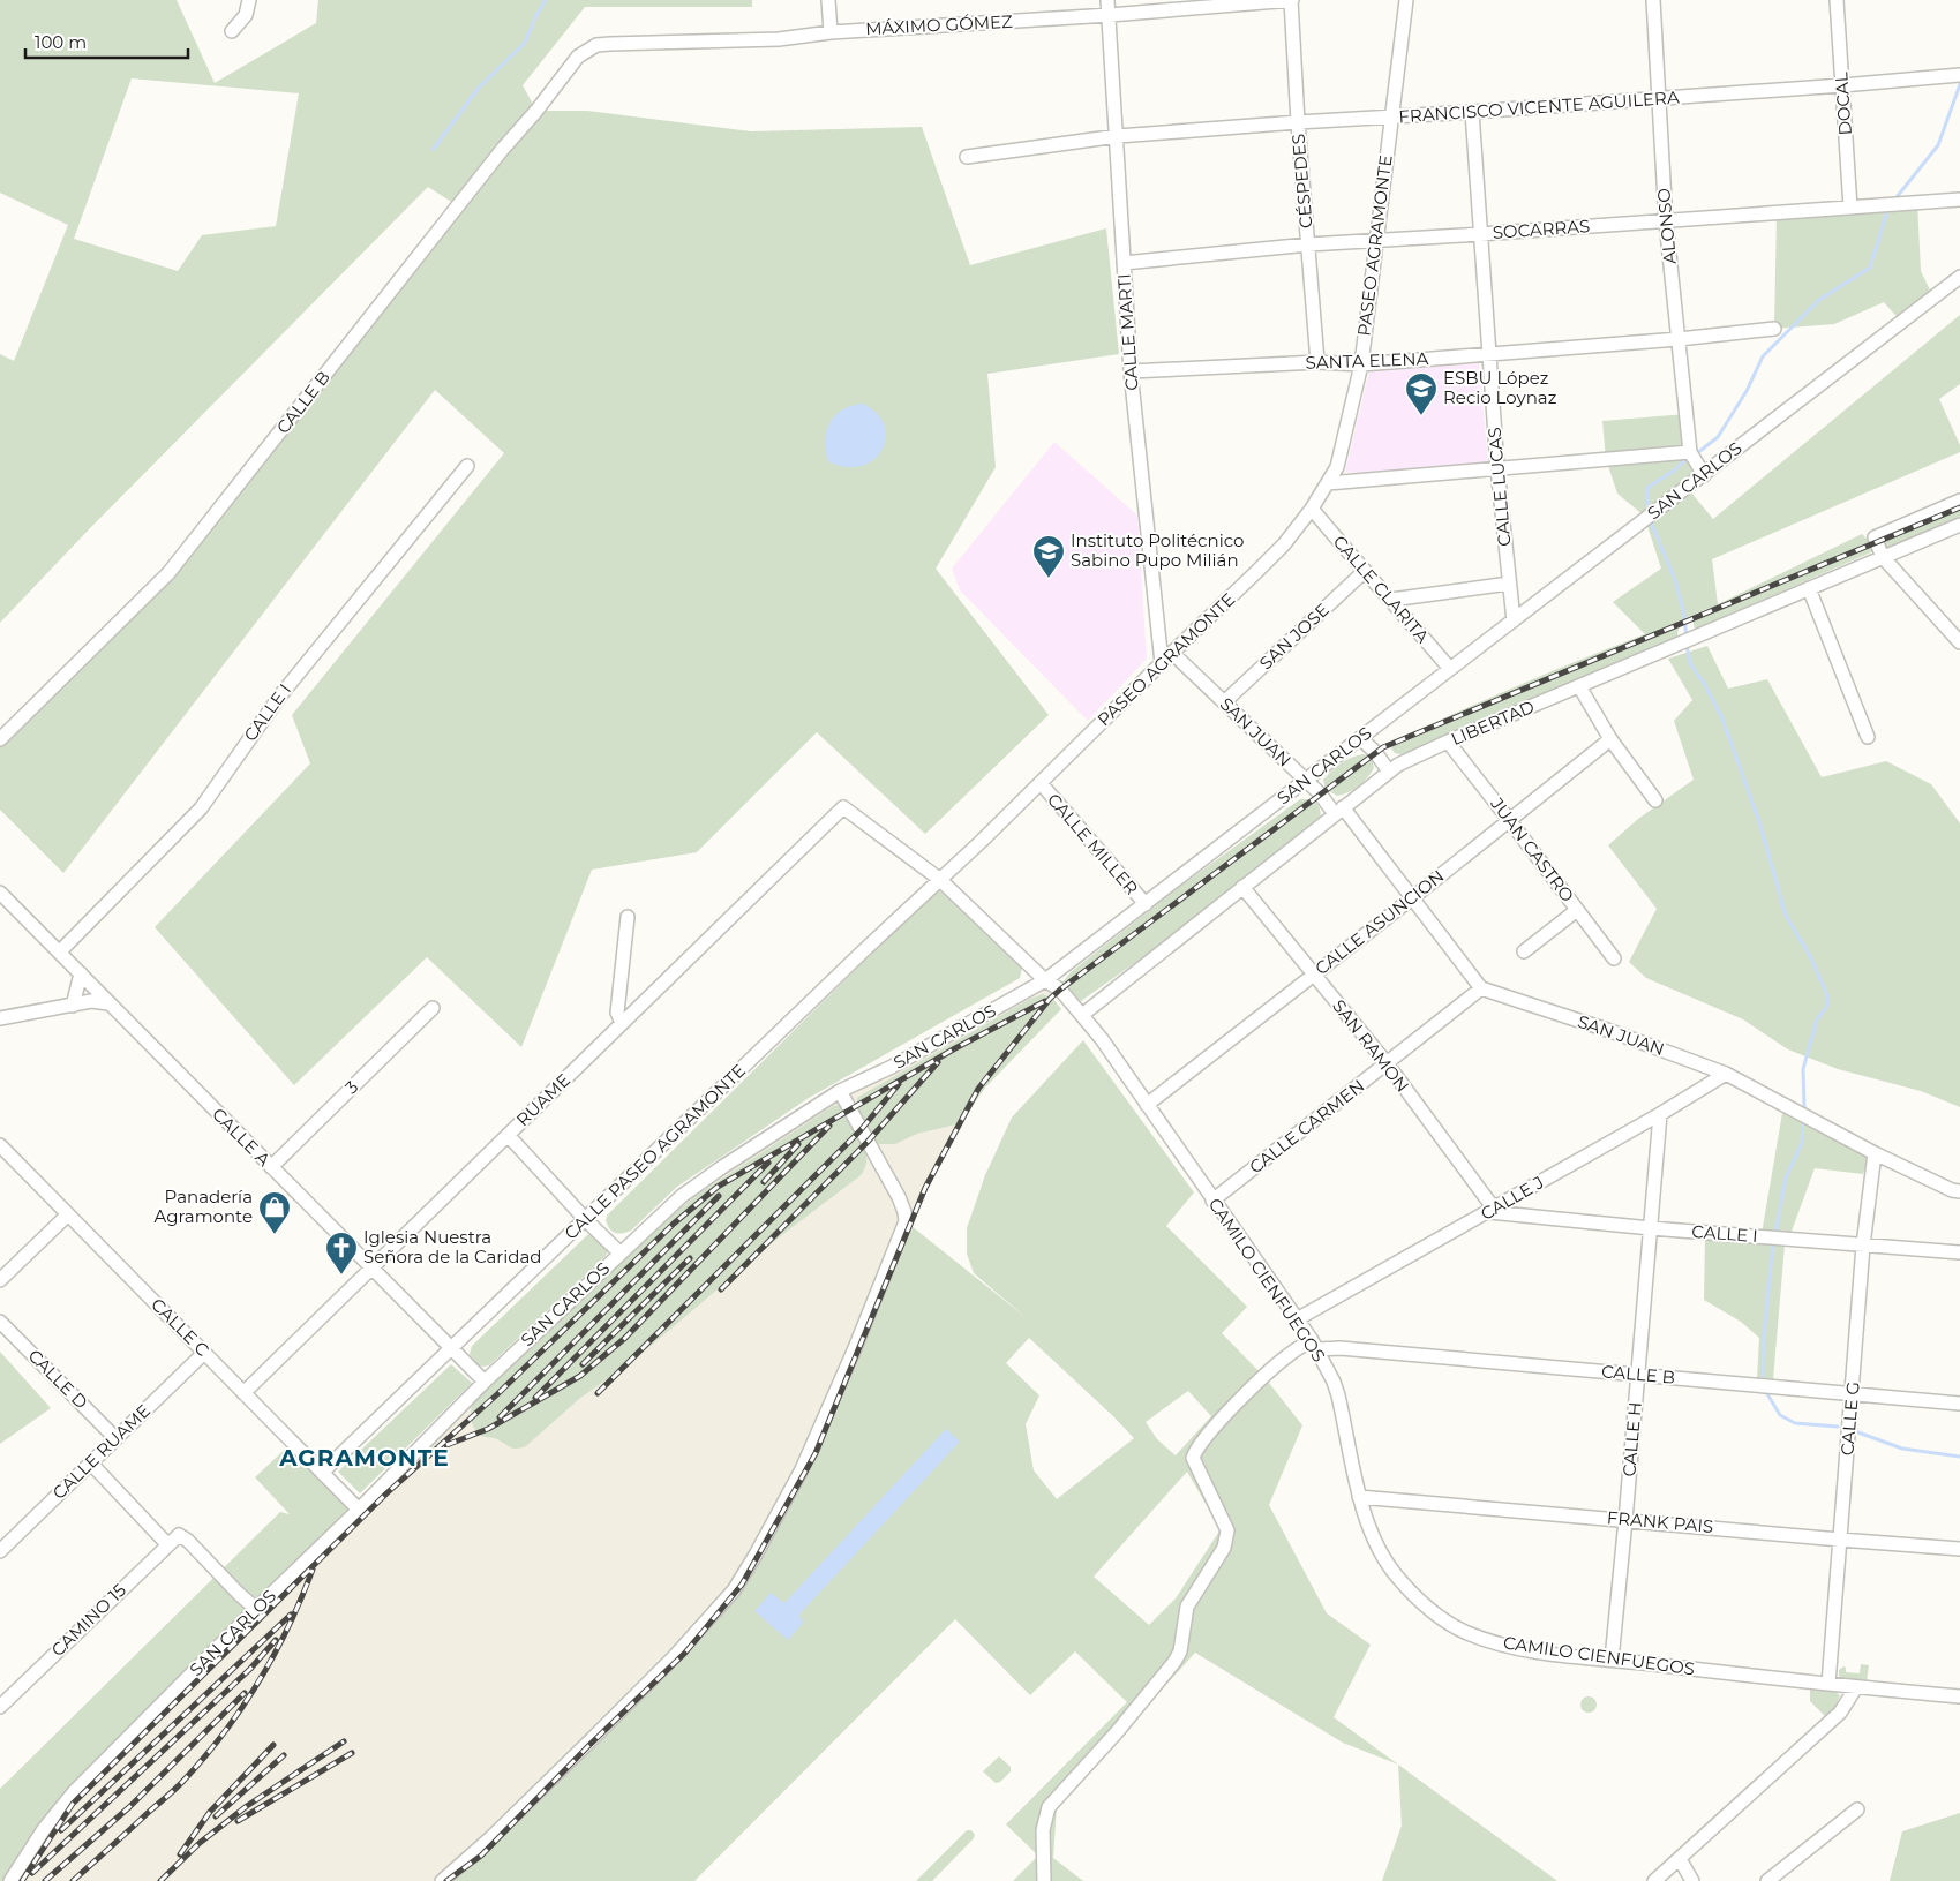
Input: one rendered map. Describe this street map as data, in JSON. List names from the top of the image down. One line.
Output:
{"streets":{"street":["MÁXIMO GÓMEZ","DOCAL","FRANCISCO VICENTE AGUILERA","CÉSPEDES","ALONSO","SOCARRAS","PASEO AGRAMONTE","CALLE MARTI","SANTA ELENA","CALLE B","SAN CARLOS","CALLE LUCAS","CALLE CLARITA","SAN JOSE","CALLE I","LIBERTAD","SAN JUAN","CALLE MILLER","JUAN CASTRO","CALLE ASUNCION","SAN RAMON","3","RUAME","CALLE CARMEN","CALLE A","CALLE PASEO AGRAMONTE","CALLE J","CAMILO CIENFUEGOS","CALLE C","CALLE D","CALLE G","CALLE H","CALLE RUAME","FRANK PAIS","CAMINO 15"]},"crossings":[["MÁXIMO GÓMEZ","CÉSPEDES"],["MÁXIMO GÓMEZ","CALLE MARTI"],["MÁXIMO GÓMEZ","CALLE B"],["DOCAL","FRANCISCO VICENTE AGUILERA"],["DOCAL","SOCARRAS"],["FRANCISCO VICENTE AGUILERA","CÉSPEDES"],["FRANCISCO VICENTE AGUILERA","ALONSO"],["FRANCISCO VICENTE AGUILERA","PASEO AGRAMONTE"],["FRANCISCO VICENTE AGUILERA","CALLE MARTI"],["FRANCISCO VICENTE AGUILERA","CALLE LUCAS"],["CÉSPEDES","SOCARRAS"],["CÉSPEDES","SANTA ELENA"],["ALONSO","SOCARRAS"],["ALONSO","SANTA ELENA"],["SOCARRAS","PASEO AGRAMONTE"],["SOCARRAS","CALLE MARTI"],["SOCARRAS","CALLE LUCAS"],["PASEO AGRAMONTE","CALLE MARTI"],["PASEO AGRAMONTE","SANTA ELENA"],["PASEO AGRAMONTE","CALLE CLARITA"],["PASEO AGRAMONTE","SAN JUAN"],["PASEO AGRAMONTE","CALLE MILLER"],["PASEO AGRAMONTE","CALLE PASEO AGRAMONTE"],["PASEO AGRAMONTE","CAMILO CIENFUEGOS"],["CALLE MARTI","SANTA ELENA"],["CALLE MARTI","SAN JUAN"],["SANTA ELENA","CALLE LUCAS"],["CALLE B","CAMILO CIENFUEGOS"],["CALLE B","CALLE G"],["CALLE B","CALLE H"],["SAN CARLOS","CALLE LUCAS"],["SAN CARLOS","CALLE CLARITA"],["SAN CARLOS","SAN JUAN"],["SAN CARLOS","CALLE MILLER"],["SAN CARLOS","CALLE A"],["SAN CARLOS","CAMILO CIENFUEGOS"],["SAN CARLOS","CALLE C"],["SAN CARLOS","CAMINO 15"],["CALLE CLARITA","SAN JOSE"],["SAN JOSE","SAN JUAN"],["CALLE I","SAN RAMON"],["CALLE I","CALLE A"],["CALLE I","CALLE J"],["CALLE I","CALLE G"],["CALLE I","CALLE H"],["LIBERTAD","SAN JUAN"],["LIBERTAD","JUAN CASTRO"],["LIBERTAD","SAN RAMON"],["LIBERTAD","CAMILO CIENFUEGOS"],["SAN JUAN","CALLE ASUNCION"],["SAN JUAN","CALLE CARMEN"],["SAN JUAN","CALLE J"],["SAN JUAN","CALLE G"],["JUAN CASTRO","CALLE ASUNCION"],["CALLE ASUNCION","SAN RAMON"],["CALLE ASUNCION","CAMILO CIENFUEGOS"],["SAN RAMON","CALLE CARMEN"],["SAN RAMON","CALLE J"],["3","CALLE A"],["RUAME","CALLE A"],["RUAME","CAMILO CIENFUEGOS"],["RUAME","CALLE C"],["CALLE CARMEN","CAMILO CIENFUEGOS"],["CALLE A","CALLE PASEO AGRAMONTE"],["CALLE PASEO AGRAMONTE","CAMILO CIENFUEGOS"],["CALLE PASEO AGRAMONTE","CALLE C"],["CALLE J","CAMILO CIENFUEGOS"],["CALLE J","CALLE H"],["CAMILO CIENFUEGOS","CALLE G"],["CAMILO CIENFUEGOS","CALLE H"],["CAMILO CIENFUEGOS","FRANK PAIS"],["CALLE C","CALLE RUAME"],["CALLE D","CALLE RUAME"],["CALLE G","FRANK PAIS"],["CALLE H","FRANK PAIS"]],"districts":["AGRAMONTE"],"places":{"school or university":["ESBU López Recio Loynaz","Instituto Politécnico Sabino Pupo Milián"],"shop":["Panadería Agramonte"],"church":["Iglesia Nuestra Señora de la Caridad"]},"scale_bar":"100 m"}
